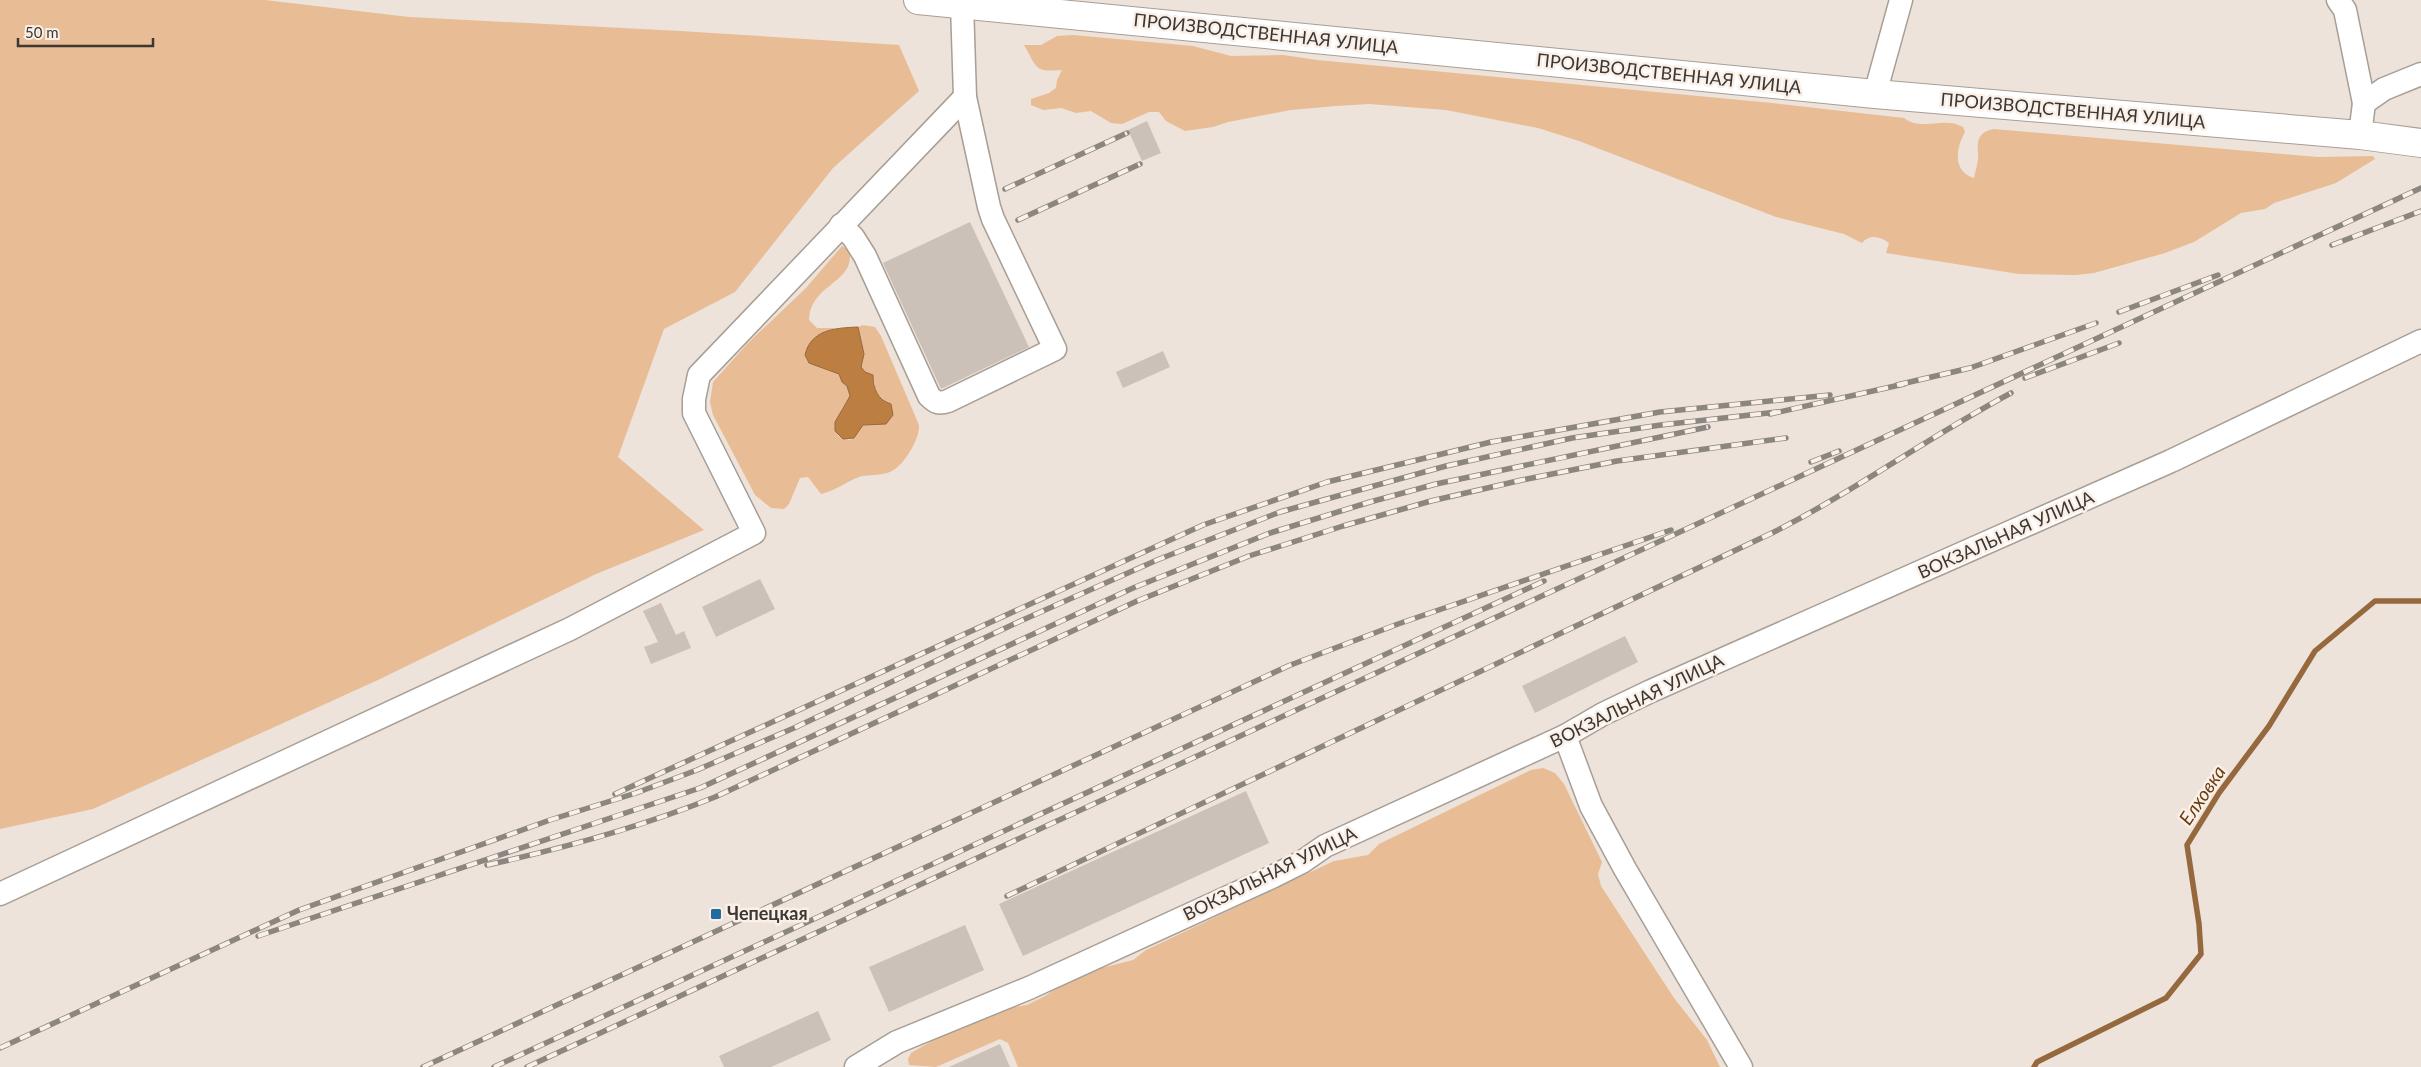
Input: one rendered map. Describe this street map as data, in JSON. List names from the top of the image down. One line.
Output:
{"streets":{"main road":["ПРОИЗВОДСТВЕННАЯ УЛИЦА"],"street":["ВОКЗАЛЬНАЯ УЛИЦА"]},"water":["Елховка"],"places":{"transit":["Чепецкая"]},"scale_bar":"50 m"}
